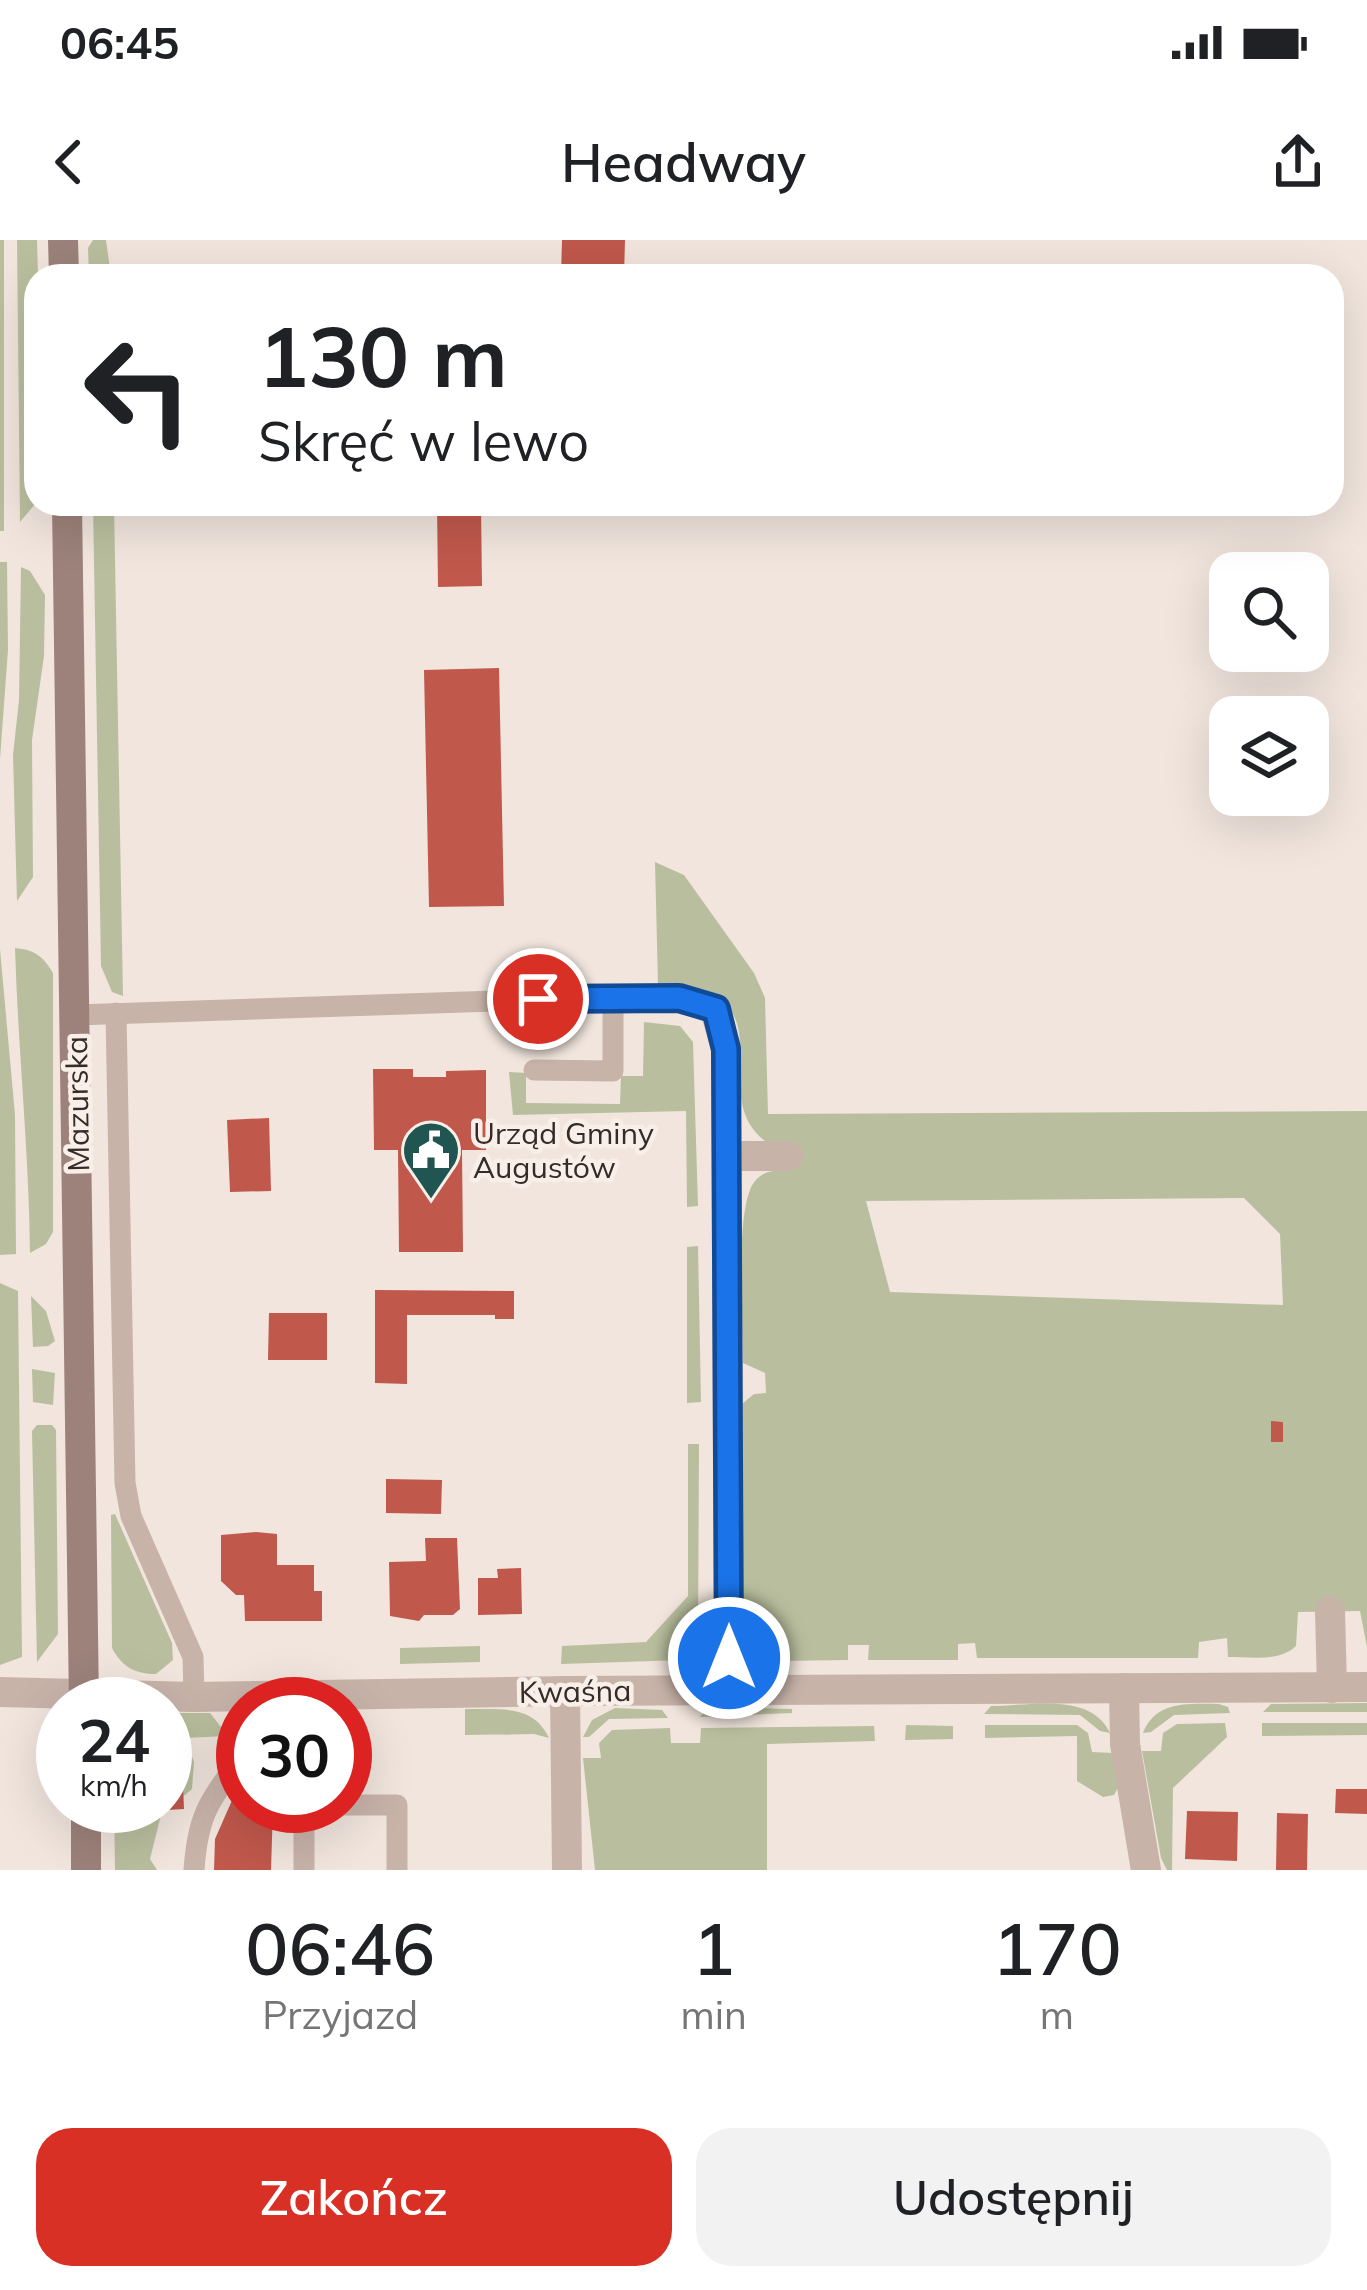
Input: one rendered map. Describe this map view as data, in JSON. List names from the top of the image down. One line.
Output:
{"streets":{"main road":["Mazurska"],"street":["Kwaśna"]},"places":{"public building":["Urząd Gminy Augustów"]},"page":{"status":"06:45","header":"Headway","turn":["130 m","Skręć w lewo"],"speed":"24 km/h","limit":"30","eta":["06:46","Przyjazd","1","min","170","m"],"buttons":["Zakończ","Udostępnij"]}}
